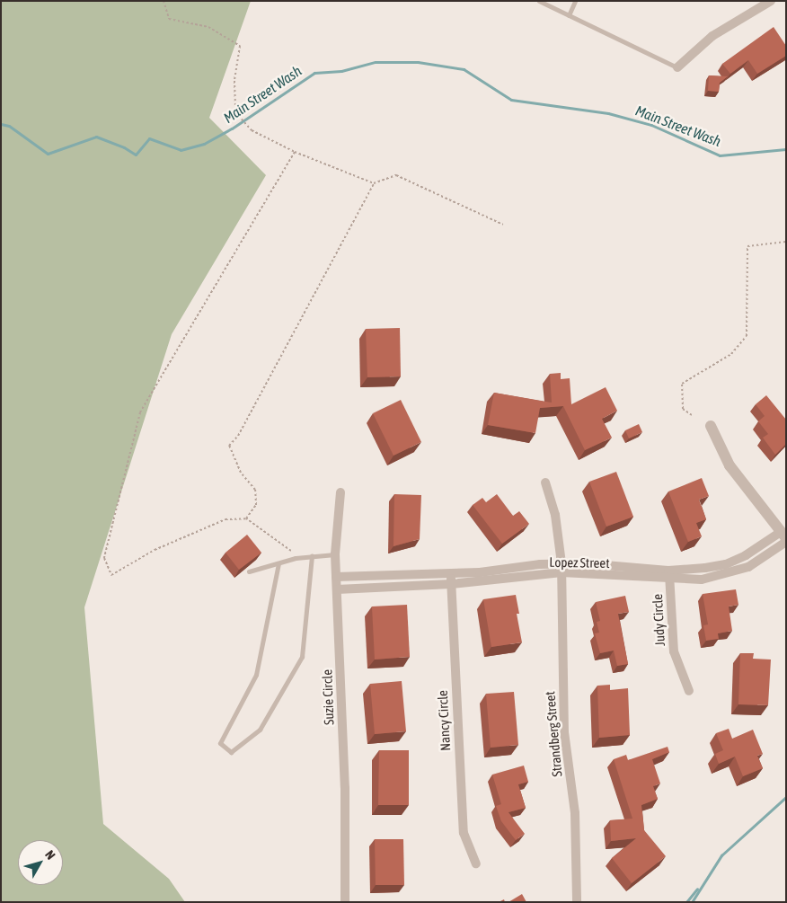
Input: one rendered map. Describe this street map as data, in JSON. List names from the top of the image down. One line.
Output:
{"streets":{"street":["Lopez Street","Judy Circle","Suzie Circle","Nancy Circle","Strandberg Street"]},"crossings":[["Lopez Street","Judy Circle"],["Lopez Street","Suzie Circle"],["Lopez Street","Nancy Circle"],["Lopez Street","Strandberg Street"]],"water":["Main Street Wash"],"north":"top right"}
